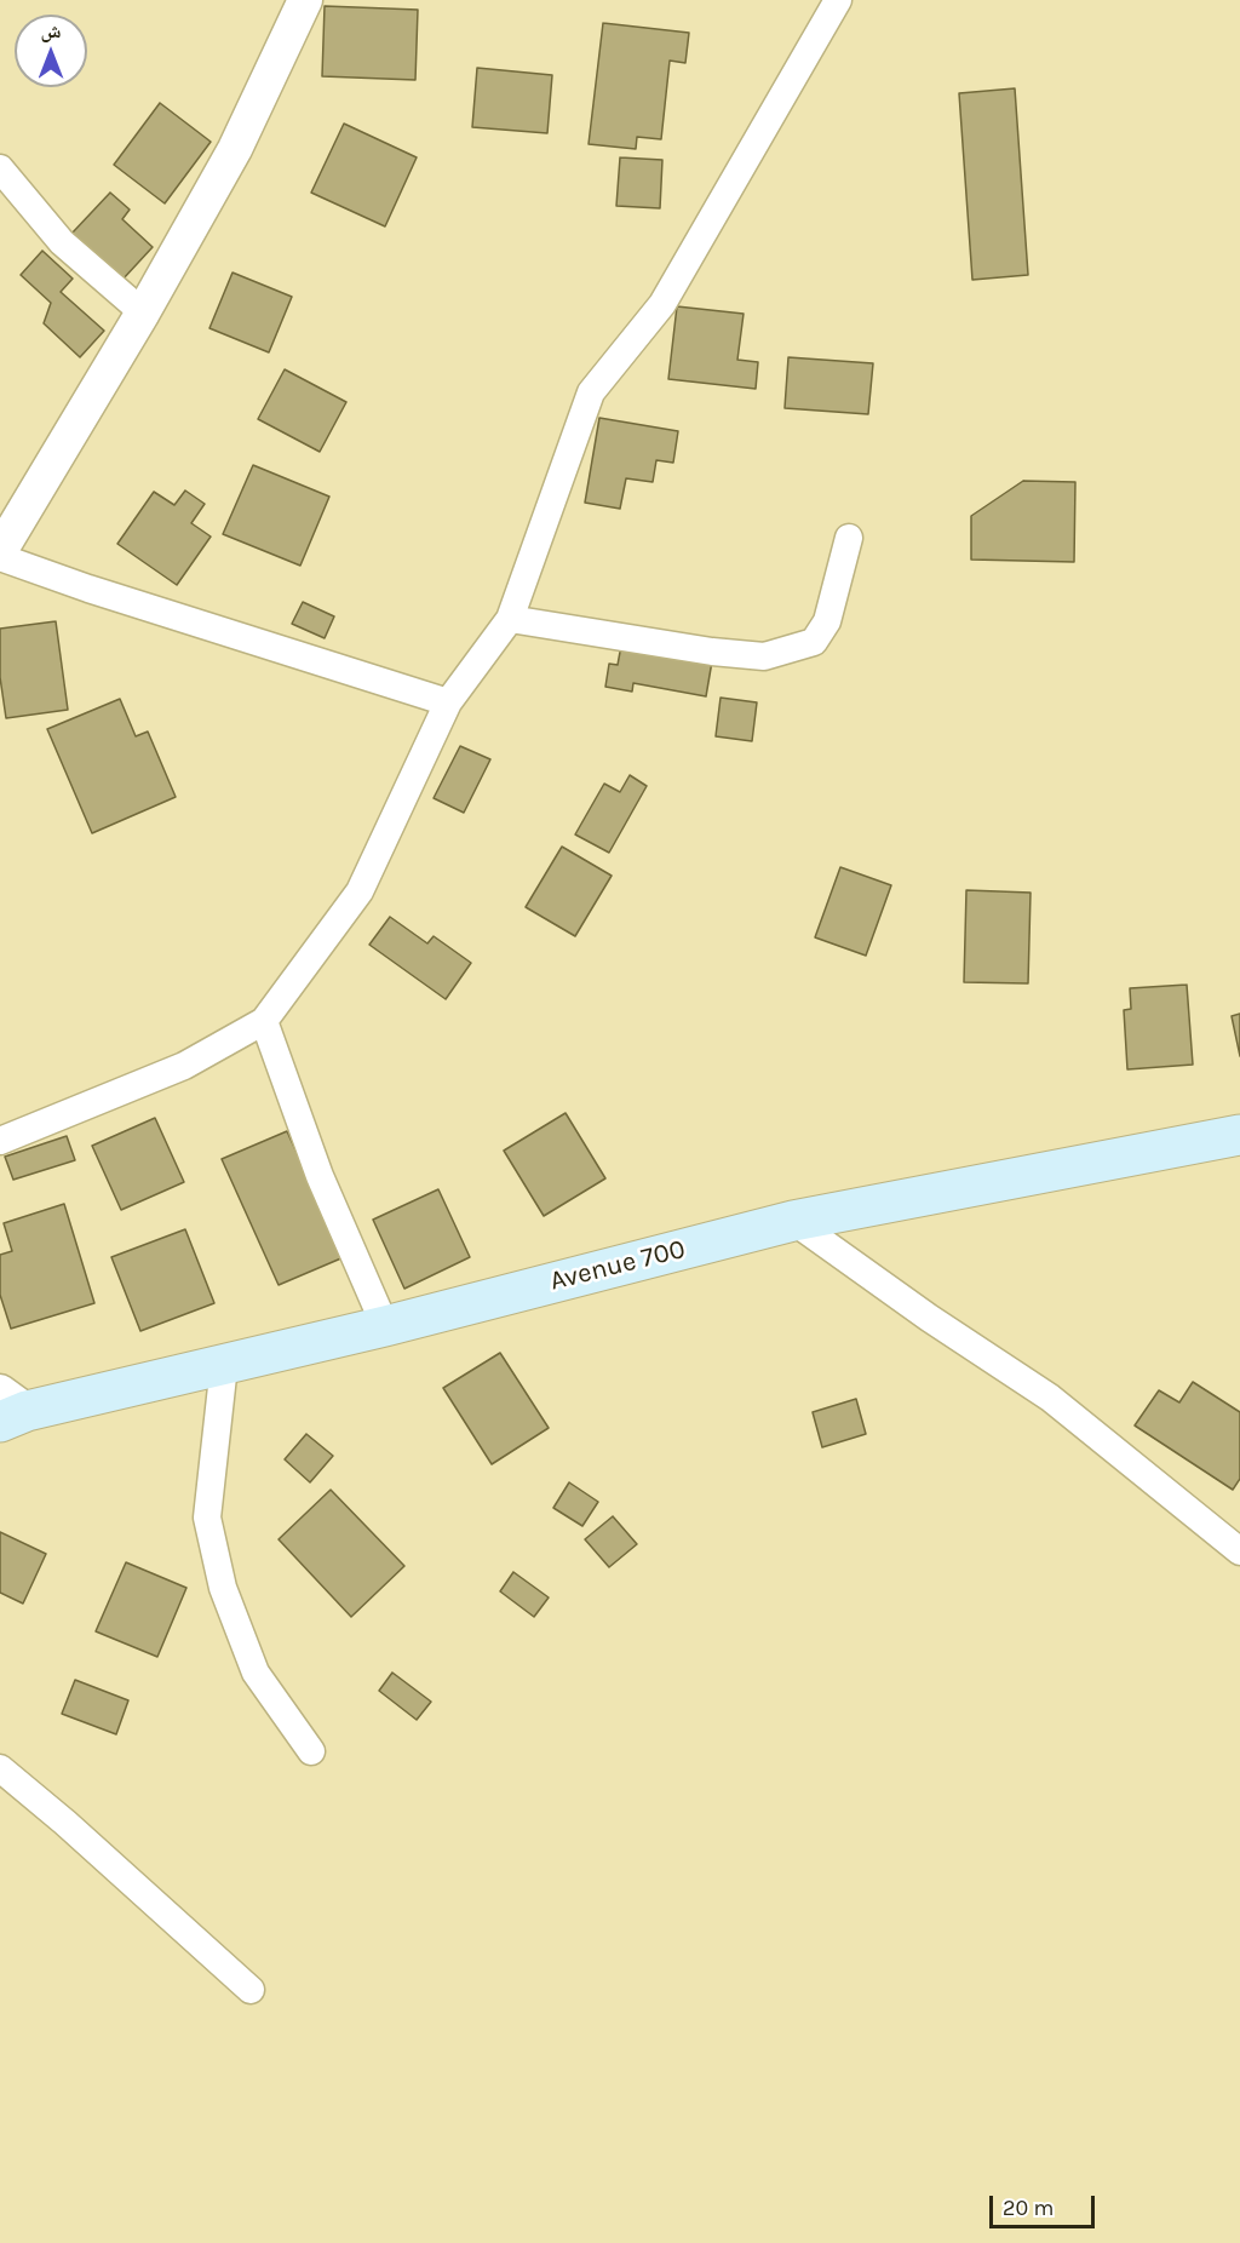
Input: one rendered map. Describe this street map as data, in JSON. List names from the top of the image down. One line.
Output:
{"streets":{"main road":["Avenue 700"]},"scale_bar":"20 m","north":"top"}
